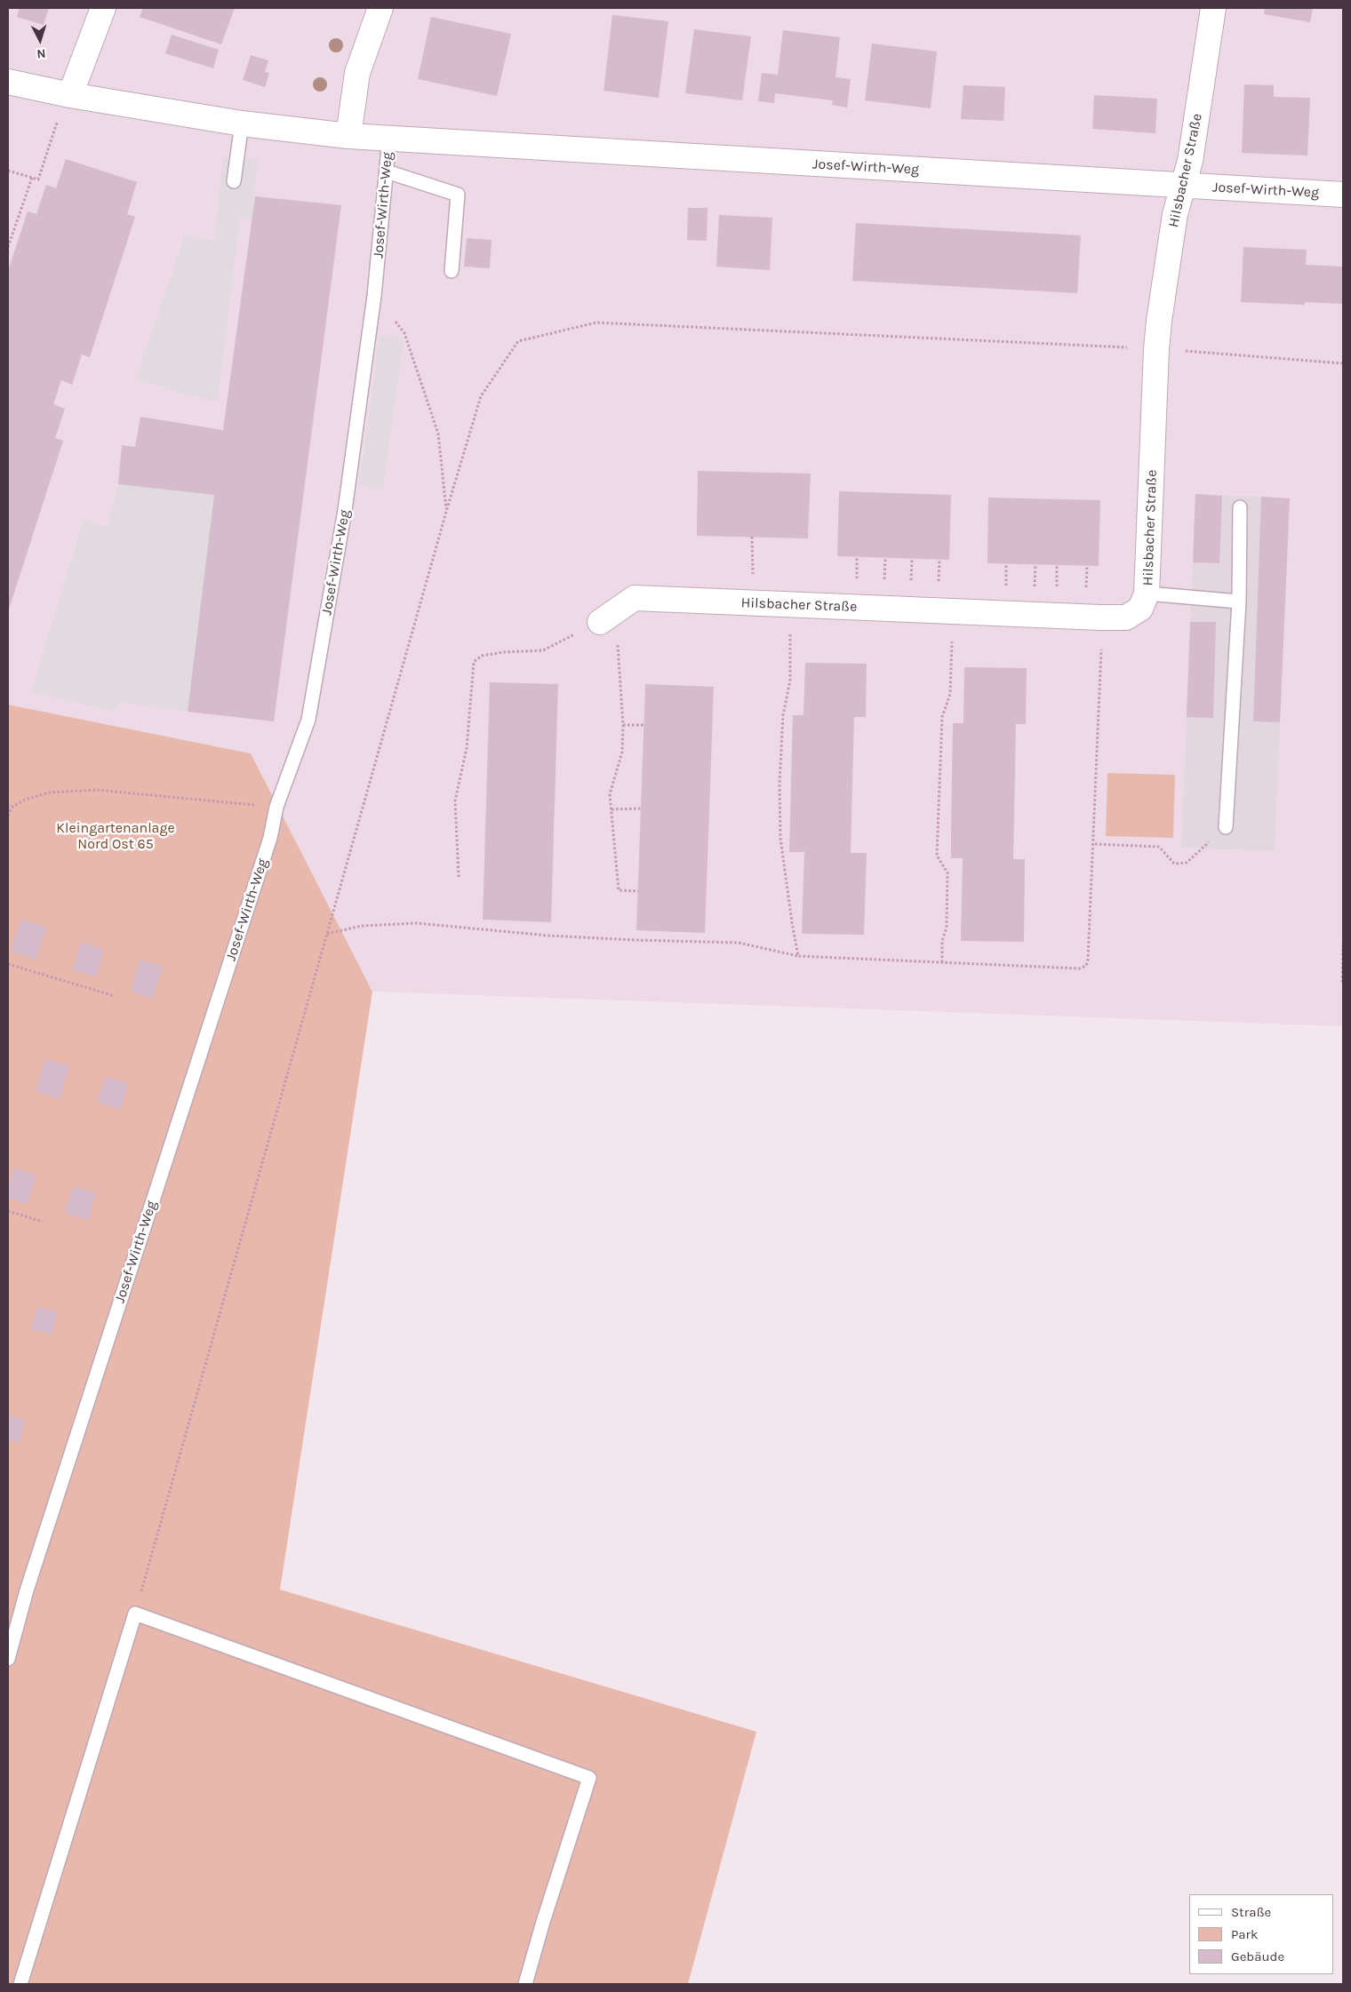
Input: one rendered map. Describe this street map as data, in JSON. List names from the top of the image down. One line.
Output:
{"streets":{"street":["Josef-Wirth-Weg","Hilsbacher Straße"]},"crossings":[["Josef-Wirth-Weg","Hilsbacher Straße"]],"parks":["Kleingartenanlage Nord Ost 65"],"legend":["Straße","Park","Gebäude"],"north":"bottom"}
